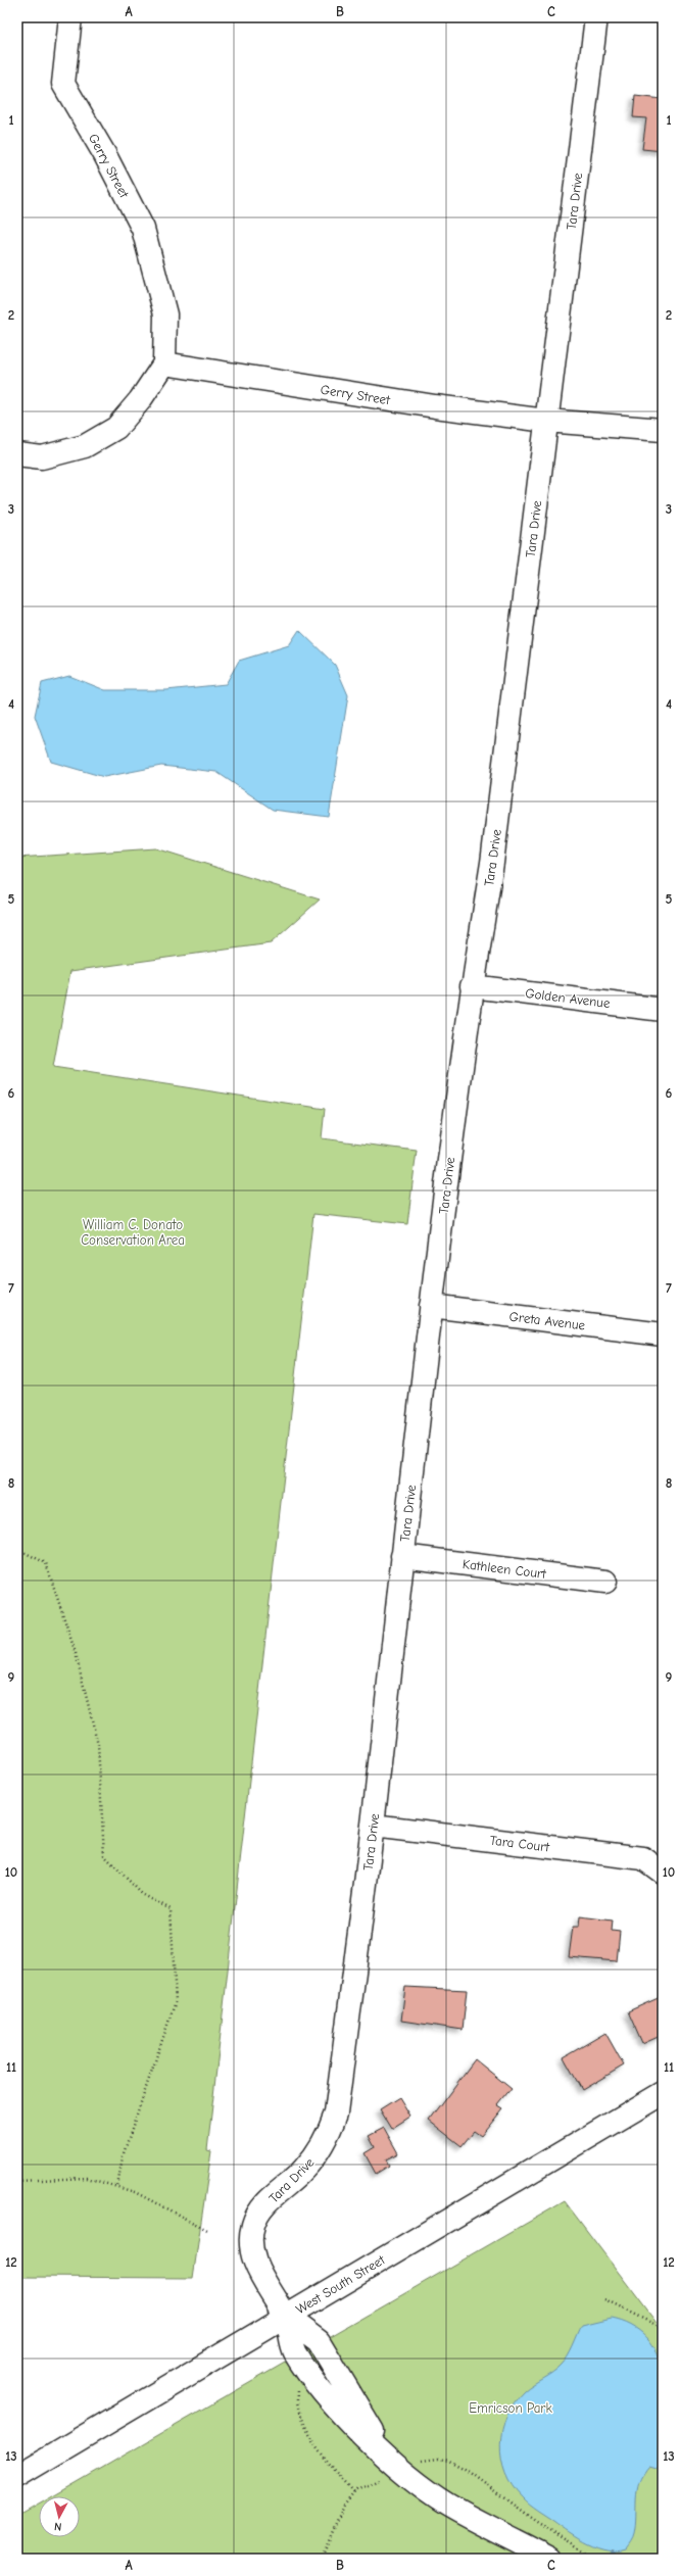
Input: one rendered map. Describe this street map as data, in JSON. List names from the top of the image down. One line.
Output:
{"streets":{"street":["Gerry Street","Tara Drive","Golden Avenue","Greta Avenue","Kathleen Court","Tara Court","West South Street"]},"crossings":[["Gerry Street","Tara Drive"],["Tara Drive","Golden Avenue"],["Tara Drive","Greta Avenue"],["Tara Drive","Kathleen Court"],["Tara Drive","Tara Court"],["Tara Drive","West South Street"]],"parks":["William C. Donato Conservation Area","Emricson Park"],"north":"bottom","grid":{"columns":["A","B","C"],"rows":["1","2","3","4","5","6","7","8","9","10","11","12","13"]}}
